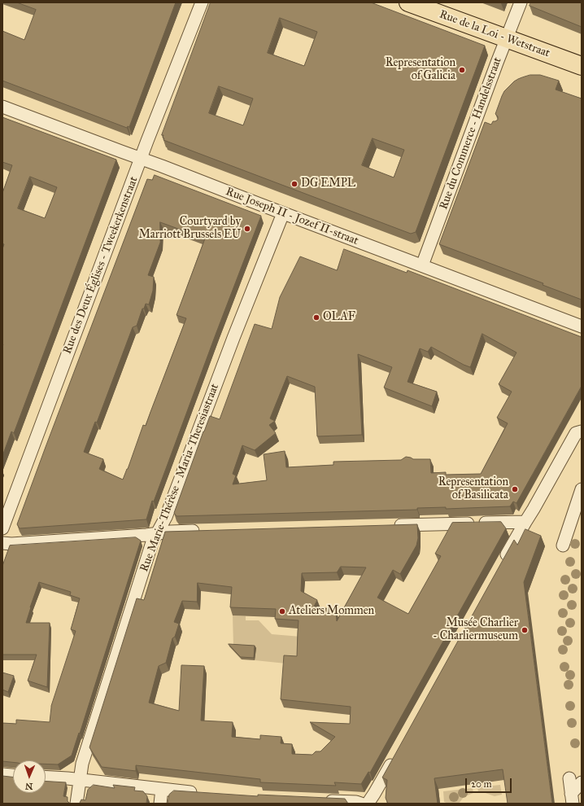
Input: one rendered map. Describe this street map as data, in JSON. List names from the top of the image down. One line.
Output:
{"streets":{"main road":["Rue de la Loi - Wetstraat"],"street":["Rue du Commerce - Handelsstraat","Rue Joseph II - Jozef II-straat","Rue des Deux Églises - Tweekerkenstraat","Rue Marie-Thérèse - Maria-Theresiastraat"]},"crossings":[["Rue de la Loi - Wetstraat","Rue du Commerce - Handelsstraat"],["Rue du Commerce - Handelsstraat","Rue Joseph II - Jozef II-straat"],["Rue Joseph II - Jozef II-straat","Rue des Deux Églises - Tweekerkenstraat"],["Rue Joseph II - Jozef II-straat","Rue Marie-Thérèse - Maria-Theresiastraat"]],"places":["Representation of Galicia","DG EMPL","Courtyard by Marriott Brussels EU","OLAF","Representation of Basilicata","Ateliers Mommen","Musée Charlier - Charliermuseum"],"scale_bar":"20 m","north":"bottom"}
